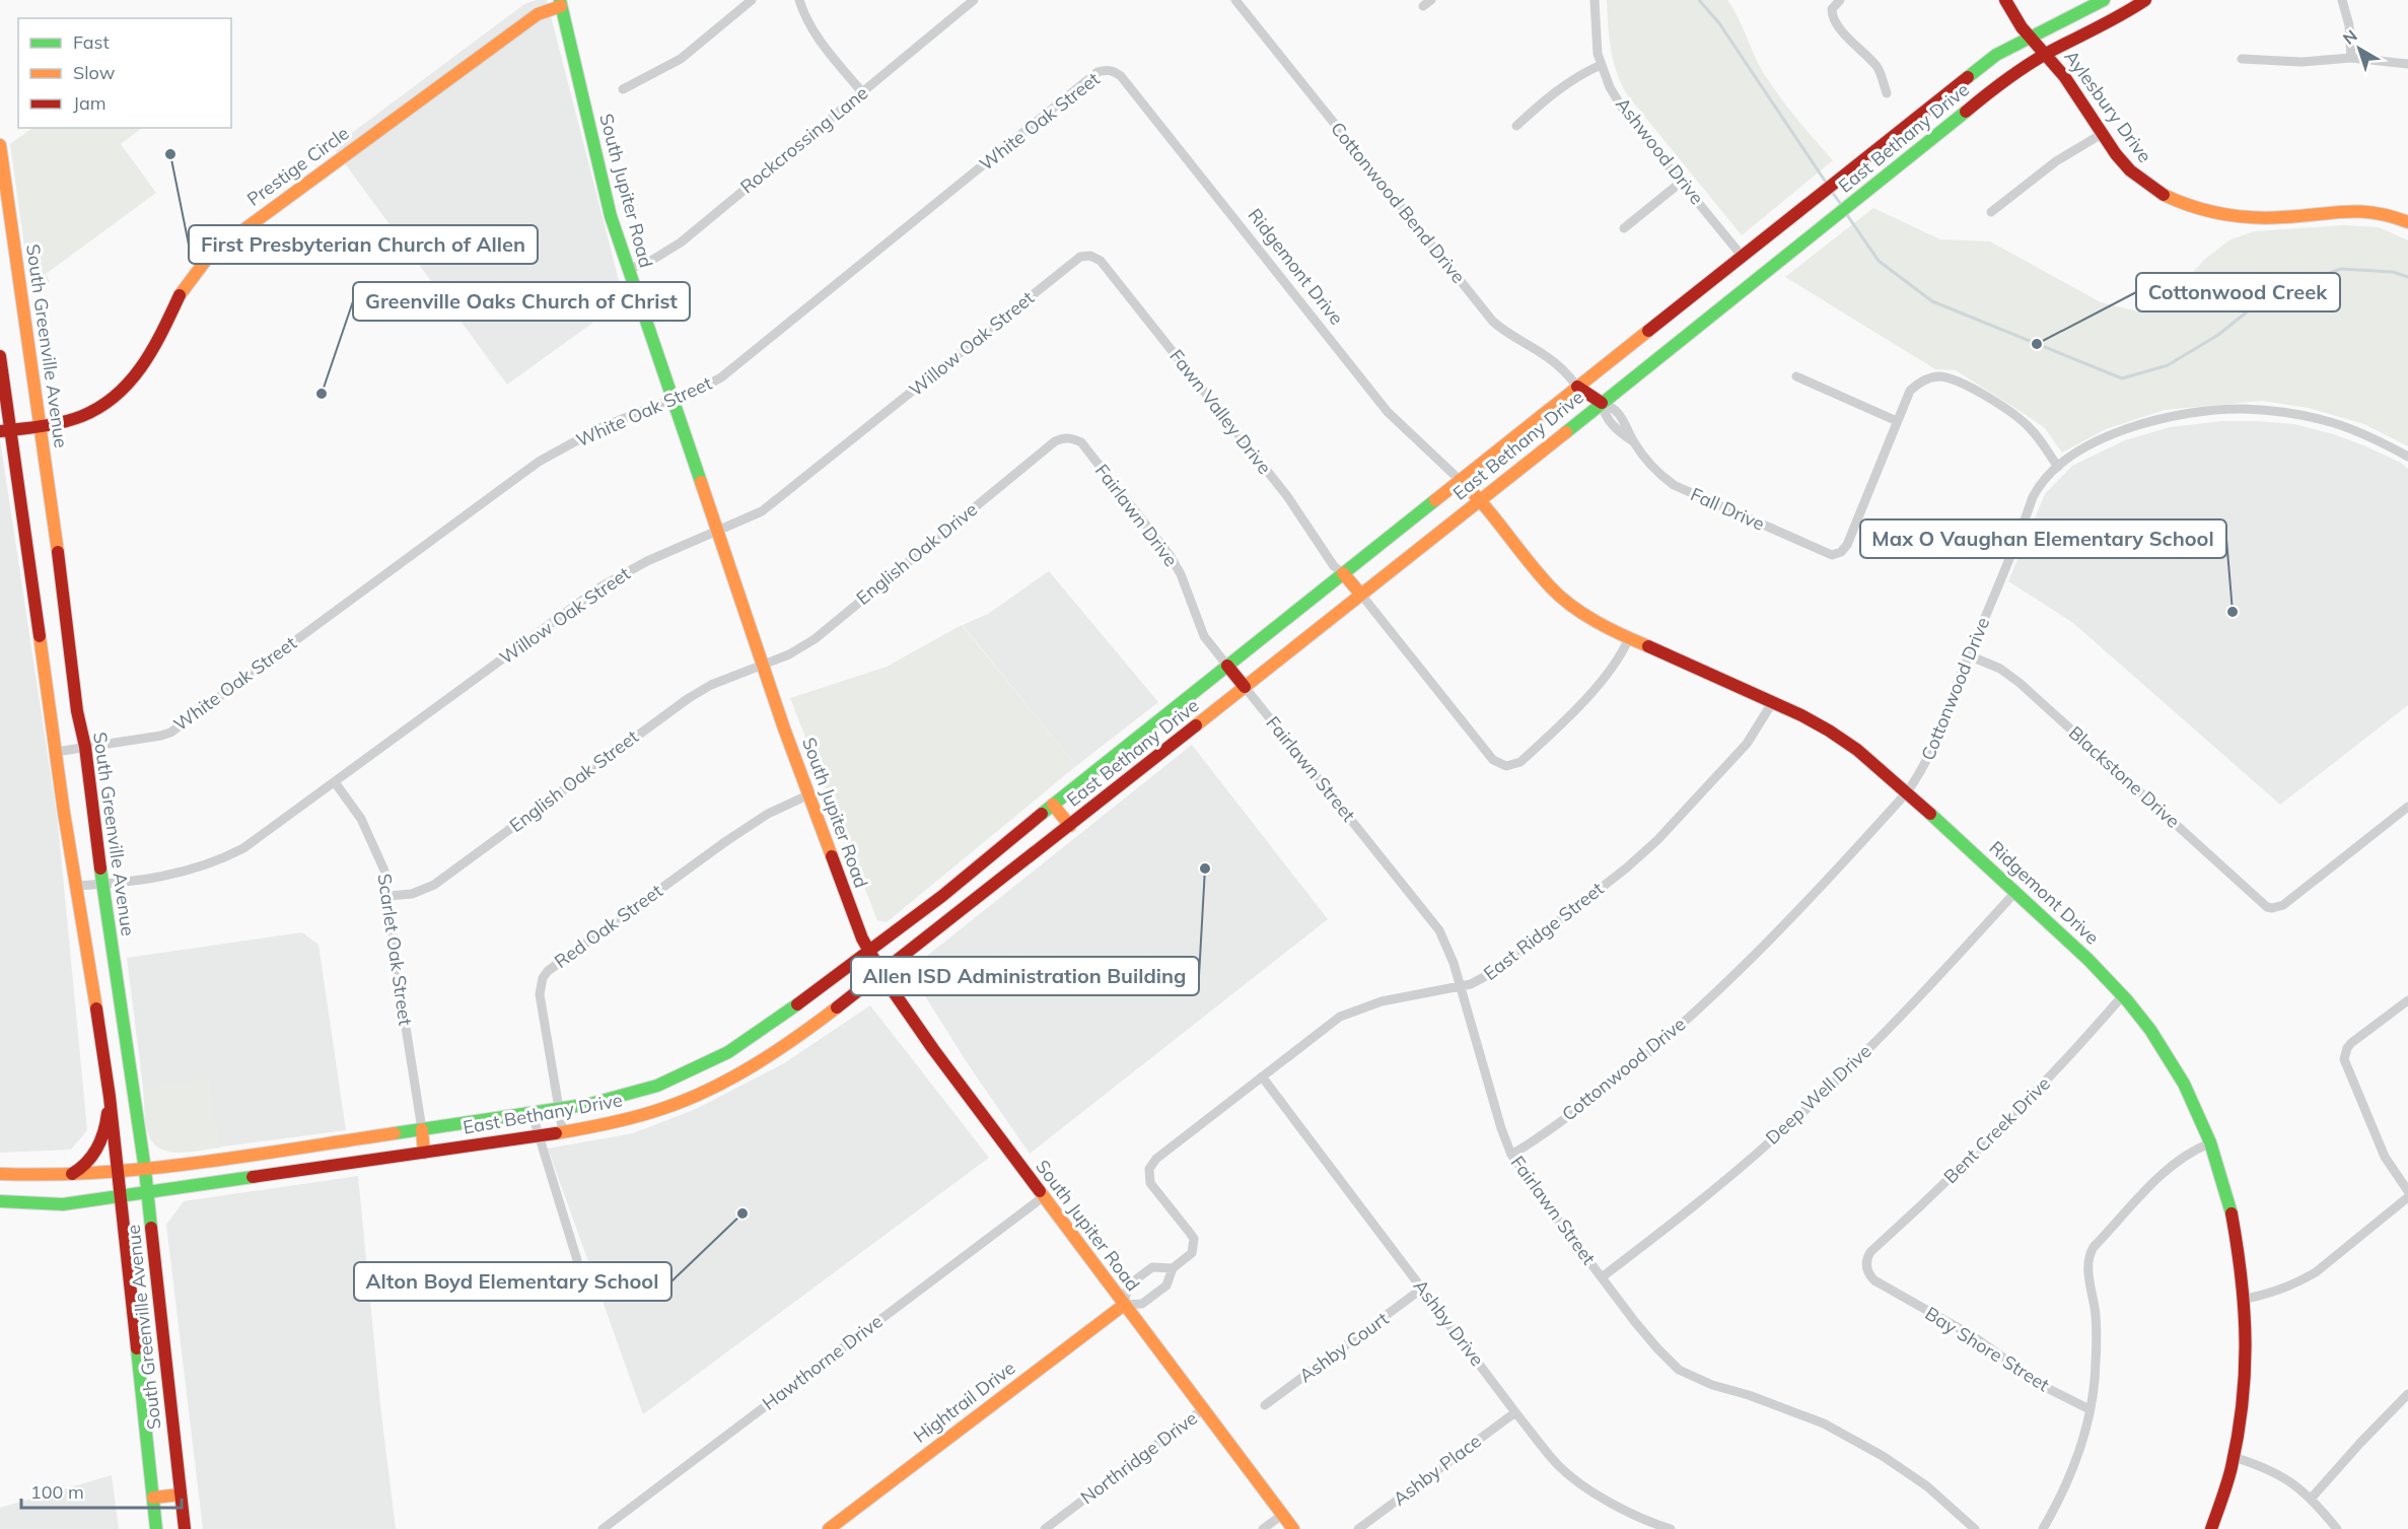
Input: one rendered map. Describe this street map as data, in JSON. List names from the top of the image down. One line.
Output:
{"streets":{"main road":["Aylesbury Drive","East Bethany Drive","Prestige Circle","South Jupiter Road","Ridgemont Drive","South Greenville Avenue","Hightrail Drive"],"street":["White Oak Street","Rockcrossing Lane","Ashwood Drive","Cottonwood Bend Drive","Willow Oak Street","Fawn Valley Drive","Fall Drive","Fairlawn Drive","English Oak Drive","Cottonwood Drive","Fairlawn Street","Blackstone Drive","English Oak Street","Red Oak Street","East Ridge Street","Scarlet Oak Street","Deep Well Drive","Bent Creek Drive","Ashby Drive","Ashby Court","Bay Shore Street","Hawthorne Drive","Northridge Drive","Ashby Place"]},"crossings":[["Aylesbury Drive","East Bethany Drive"],["White Oak Street","South Jupiter Road"],["White Oak Street","Ridgemont Drive"],["White Oak Street","South Greenville Avenue"],["East Bethany Drive","Ashwood Drive"],["East Bethany Drive","South Jupiter Road"],["East Bethany Drive","Cottonwood Bend Drive"],["East Bethany Drive","Ridgemont Drive"],["East Bethany Drive","South Greenville Avenue"],["East Bethany Drive","Fawn Valley Drive"],["East Bethany Drive","Fall Drive"],["East Bethany Drive","Fairlawn Drive"],["East Bethany Drive","Fairlawn Street"],["East Bethany Drive","Red Oak Street"],["East Bethany Drive","Scarlet Oak Street"],["Rockcrossing Lane","South Jupiter Road"],["Prestige Circle","South Jupiter Road"],["Prestige Circle","South Greenville Avenue"],["South Jupiter Road","Willow Oak Street"],["South Jupiter Road","English Oak Drive"],["South Jupiter Road","English Oak Street"],["South Jupiter Road","Red Oak Street"],["South Jupiter Road","Hawthorne Drive"],["South Jupiter Road","Hightrail Drive"],["South Jupiter Road","Northridge Drive"],["Ridgemont Drive","Cottonwood Drive"],["Ridgemont Drive","East Ridge Street"],["Ridgemont Drive","Deep Well Drive"],["Ridgemont Drive","Bent Creek Drive"],["Willow Oak Street","South Greenville Avenue"],["Willow Oak Street","Fawn Valley Drive"],["Willow Oak Street","Scarlet Oak Street"],["Fairlawn Drive","English Oak Drive"],["English Oak Drive","English Oak Street"],["Cottonwood Drive","Fairlawn Street"],["Cottonwood Drive","Blackstone Drive"],["Fairlawn Street","East Ridge Street"],["Fairlawn Street","Deep Well Drive"],["English Oak Street","Scarlet Oak Street"],["East Ridge Street","Ashby Drive"],["East Ridge Street","Hightrail Drive"],["Bent Creek Drive","Bay Shore Street"],["Ashby Drive","Ashby Court"],["Ashby Drive","Ashby Place"]],"places":["First Presbyterian Church of Allen","Cottonwood Creek","Greenville Oaks Church of Christ","Max O Vaughan Elementary School","Allen ISD Administration Building","Alton Boyd Elementary School"],"legend":["Fast","Slow","Jam"],"scale_bar":"100 m","north":"top left"}
